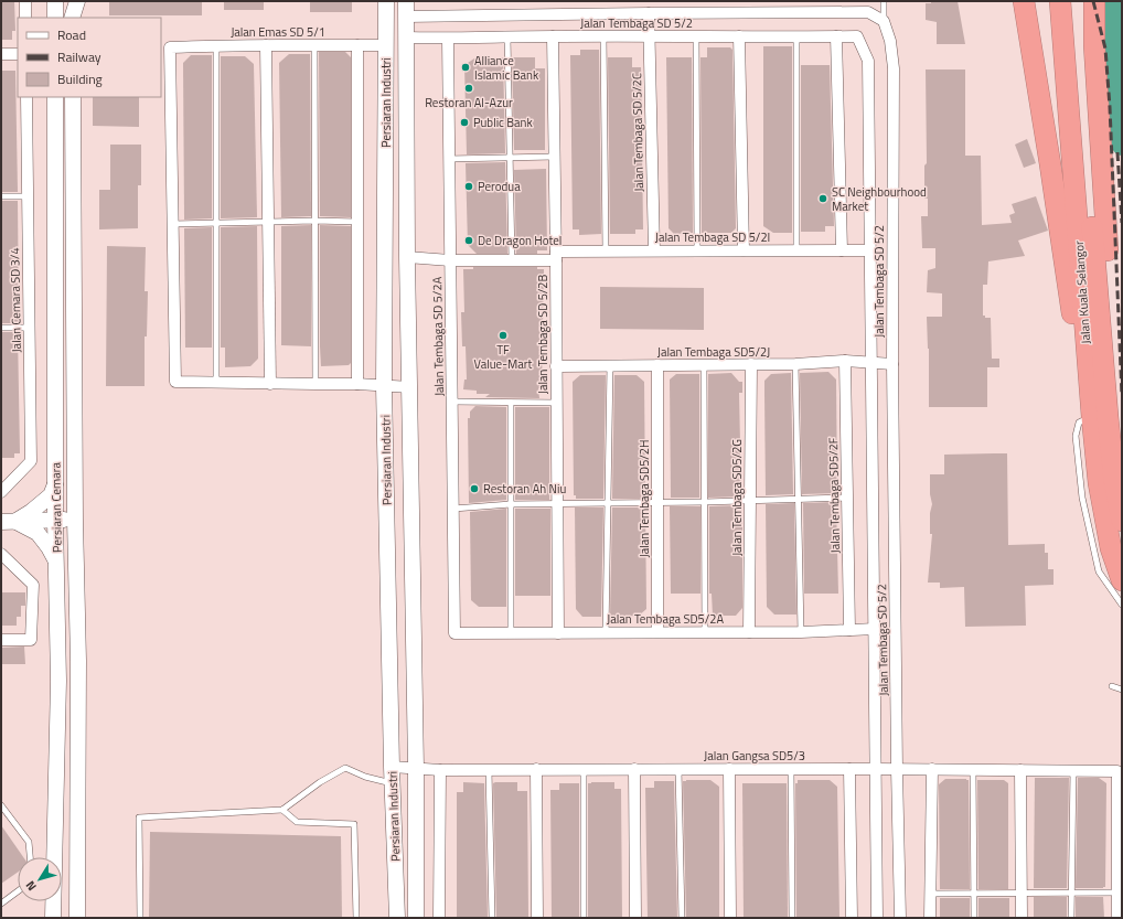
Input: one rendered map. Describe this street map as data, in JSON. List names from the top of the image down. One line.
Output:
{"streets":{"highway":["Jalan Kuala Selangor"],"street":["Jalan Tembaga SD 5/2","Jalan Emas SD 5/1","Persiaran Industri","Jalan Tembaga SD 5/2C","Jalan Tembaga SD 5/2I","Jalan Cemara SD 3/4","Jalan Tembaga SD 5/2B","Jalan Tembaga SD 5/2A","Jalan Tembaga SD5/2J","Jalan Tembaga SD5/2F","Jalan Tembaga SD5/2G","Jalan Tembaga SD5/2H","Persiaran Cemara","Jalan Tembaga SD5/2A","Jalan Gangsa SD5/3"]},"crossings":[["Jalan Tembaga SD 5/2","Persiaran Industri"],["Jalan Tembaga SD 5/2","Jalan Tembaga SD 5/2C"],["Jalan Tembaga SD 5/2","Jalan Tembaga SD 5/2I"],["Jalan Tembaga SD 5/2","Jalan Tembaga SD 5/2B"],["Jalan Tembaga SD 5/2","Jalan Tembaga SD 5/2A"],["Jalan Tembaga SD 5/2","Jalan Tembaga SD5/2J"],["Jalan Tembaga SD 5/2","Jalan Tembaga SD5/2A"],["Jalan Tembaga SD 5/2","Jalan Gangsa SD5/3"],["Jalan Emas SD 5/1","Persiaran Industri"],["Persiaran Industri","Jalan Tembaga SD 5/2I"],["Persiaran Industri","Jalan Gangsa SD5/3"],["Jalan Tembaga SD 5/2C","Jalan Tembaga SD 5/2I"],["Jalan Tembaga SD 5/2I","Jalan Tembaga SD 5/2B"],["Jalan Tembaga SD 5/2I","Jalan Tembaga SD 5/2A"],["Jalan Tembaga SD 5/2B","Jalan Tembaga SD5/2J"],["Jalan Tembaga SD 5/2B","Jalan Tembaga SD5/2A"],["Jalan Tembaga SD 5/2A","Jalan Tembaga SD5/2A"],["Jalan Tembaga SD5/2J","Jalan Tembaga SD5/2F"],["Jalan Tembaga SD5/2J","Jalan Tembaga SD5/2G"],["Jalan Tembaga SD5/2J","Jalan Tembaga SD5/2H"],["Jalan Tembaga SD5/2F","Jalan Tembaga SD5/2A"],["Jalan Tembaga SD5/2G","Jalan Tembaga SD5/2A"],["Jalan Tembaga SD5/2H","Jalan Tembaga SD5/2A"]],"places":["Alliance Islamic Bank","Restoran Al-Azur","Public Bank","Perodua","SC Neighbourhood Market","De Dragon Hotel","TF Value-Mart","Restoran Ah Niu"],"legend":["Road","Railway","Building"],"north":"bottom left"}
